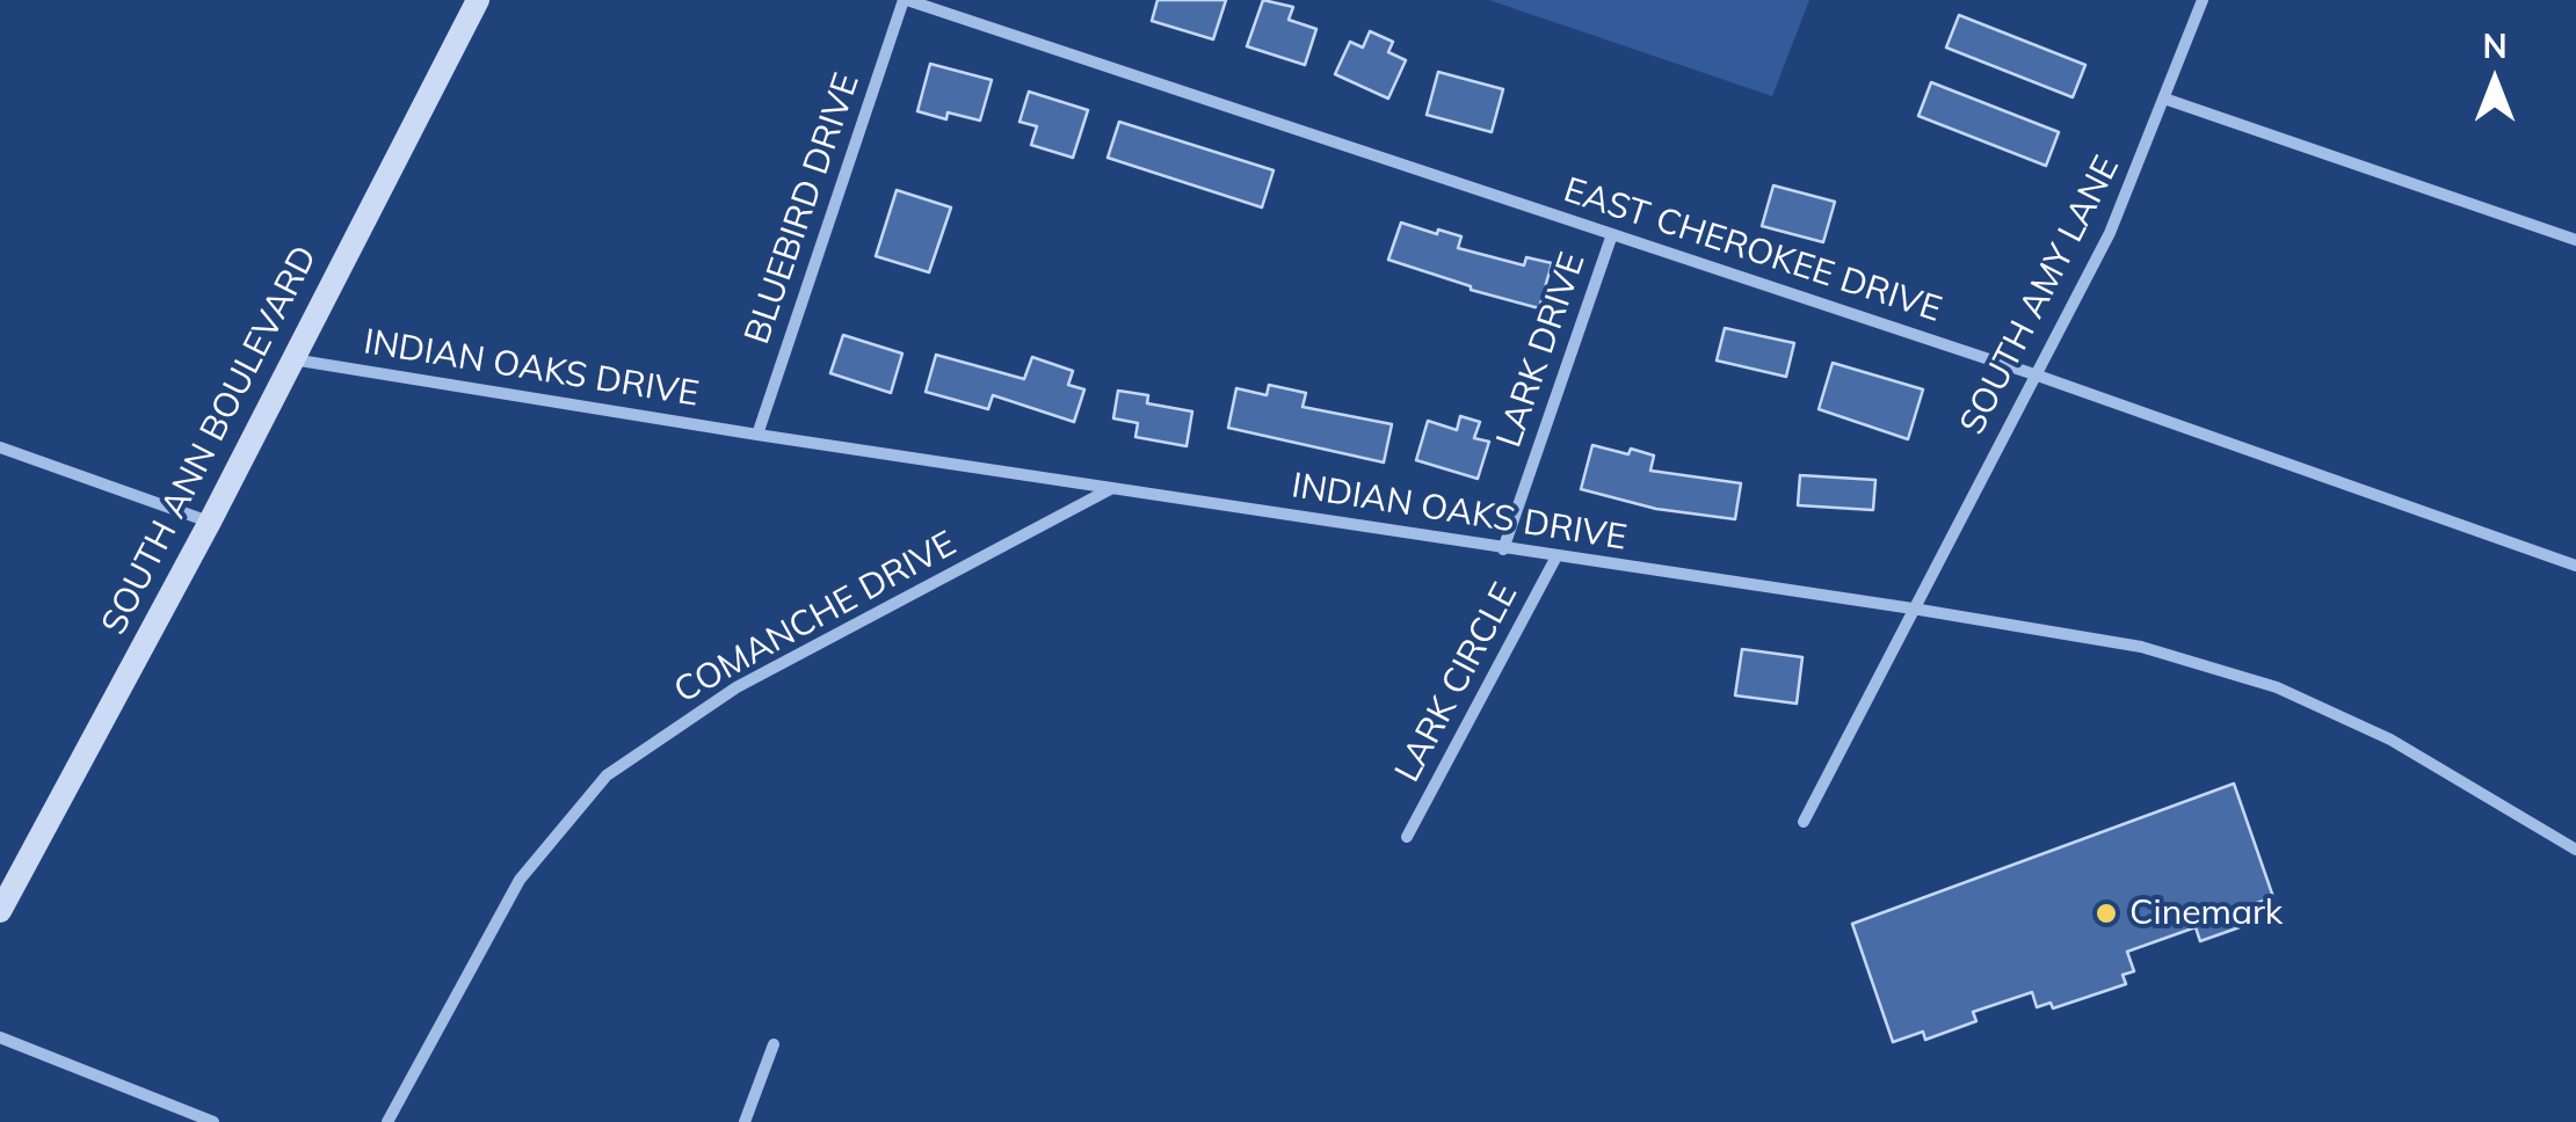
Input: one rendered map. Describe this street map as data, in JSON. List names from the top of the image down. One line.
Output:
{"streets":{"street":["BLUEBIRD DRIVE","EAST CHEROKEE DRIVE","SOUTH AMY LANE","LARK DRIVE","INDIAN OAKS DRIVE","SOUTH ANN BOULEVARD","COMANCHE DRIVE","LARK CIRCLE"]},"crossings":[["BLUEBIRD DRIVE","EAST CHEROKEE DRIVE"],["BLUEBIRD DRIVE","INDIAN OAKS DRIVE"],["EAST CHEROKEE DRIVE","SOUTH AMY LANE"],["EAST CHEROKEE DRIVE","LARK DRIVE"],["SOUTH AMY LANE","INDIAN OAKS DRIVE"],["LARK DRIVE","INDIAN OAKS DRIVE"],["INDIAN OAKS DRIVE","SOUTH ANN BOULEVARD"],["INDIAN OAKS DRIVE","COMANCHE DRIVE"],["INDIAN OAKS DRIVE","LARK CIRCLE"]],"places":["Cinemark"],"north":"top"}
